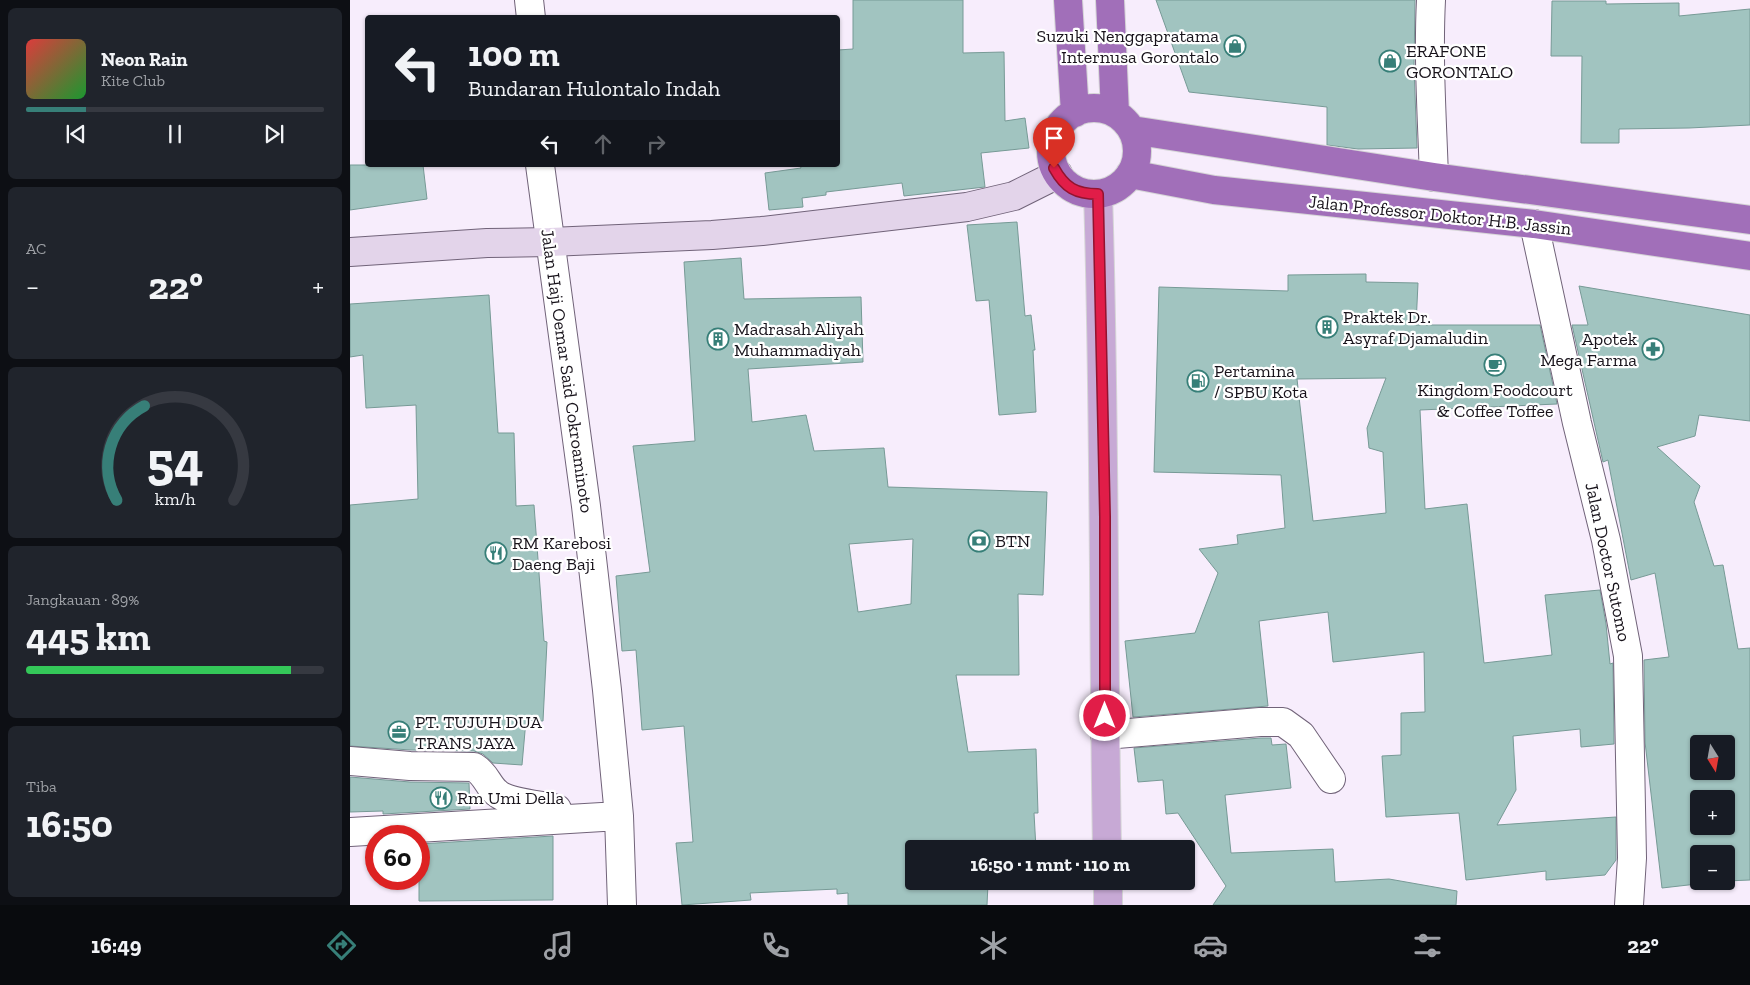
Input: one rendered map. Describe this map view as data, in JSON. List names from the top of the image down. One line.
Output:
{"streets":{"highway":["Jalan Professor Doktor H.B. Jassin"],"street":["Jalan Haji Oemar Said Cokroaminoto","Jalan Doctor Sutomo"]},"crossings":[["Jalan Professor Doktor H.B. Jassin","Jalan Doctor Sutomo"]],"places":{"shop":["Suzuki Nenggapratama Internusa Gorontalo","ERAFONE GORONTALO"],"building":["Praktek Dr. Asyraf Djamaludin","Madrasah Aliyah Muhammadiyah"],"pharmacy":["Apotek Mega Farma"],"cafe":["Kingdom Foodcourt & Coffee Toffee"],"fuel station":["Pertamina / SPBU Kota"],"bank":["BTN"],"restaurant":["RM Karebosi Daeng Baji","Rm Umi Della"],"office":["PT. TUJUH DUA TRANS JAYA"]},"north":"bottom","page":{"turn":["100 m","Bundaran Hulontalo Indah"],"song":["Neon Rain","Kite Club"],"tile":["AC",["Jangkauan · 89%","445 km"],["Tiba","16:50"]],"heat":["−","22°","+"],"map_buttons":["+","−"],"limit":"60","trip":"16:50 · 1 mnt · 110 m","tabs":["16:49","22°"],"gauge":["54","km/h"]}}
